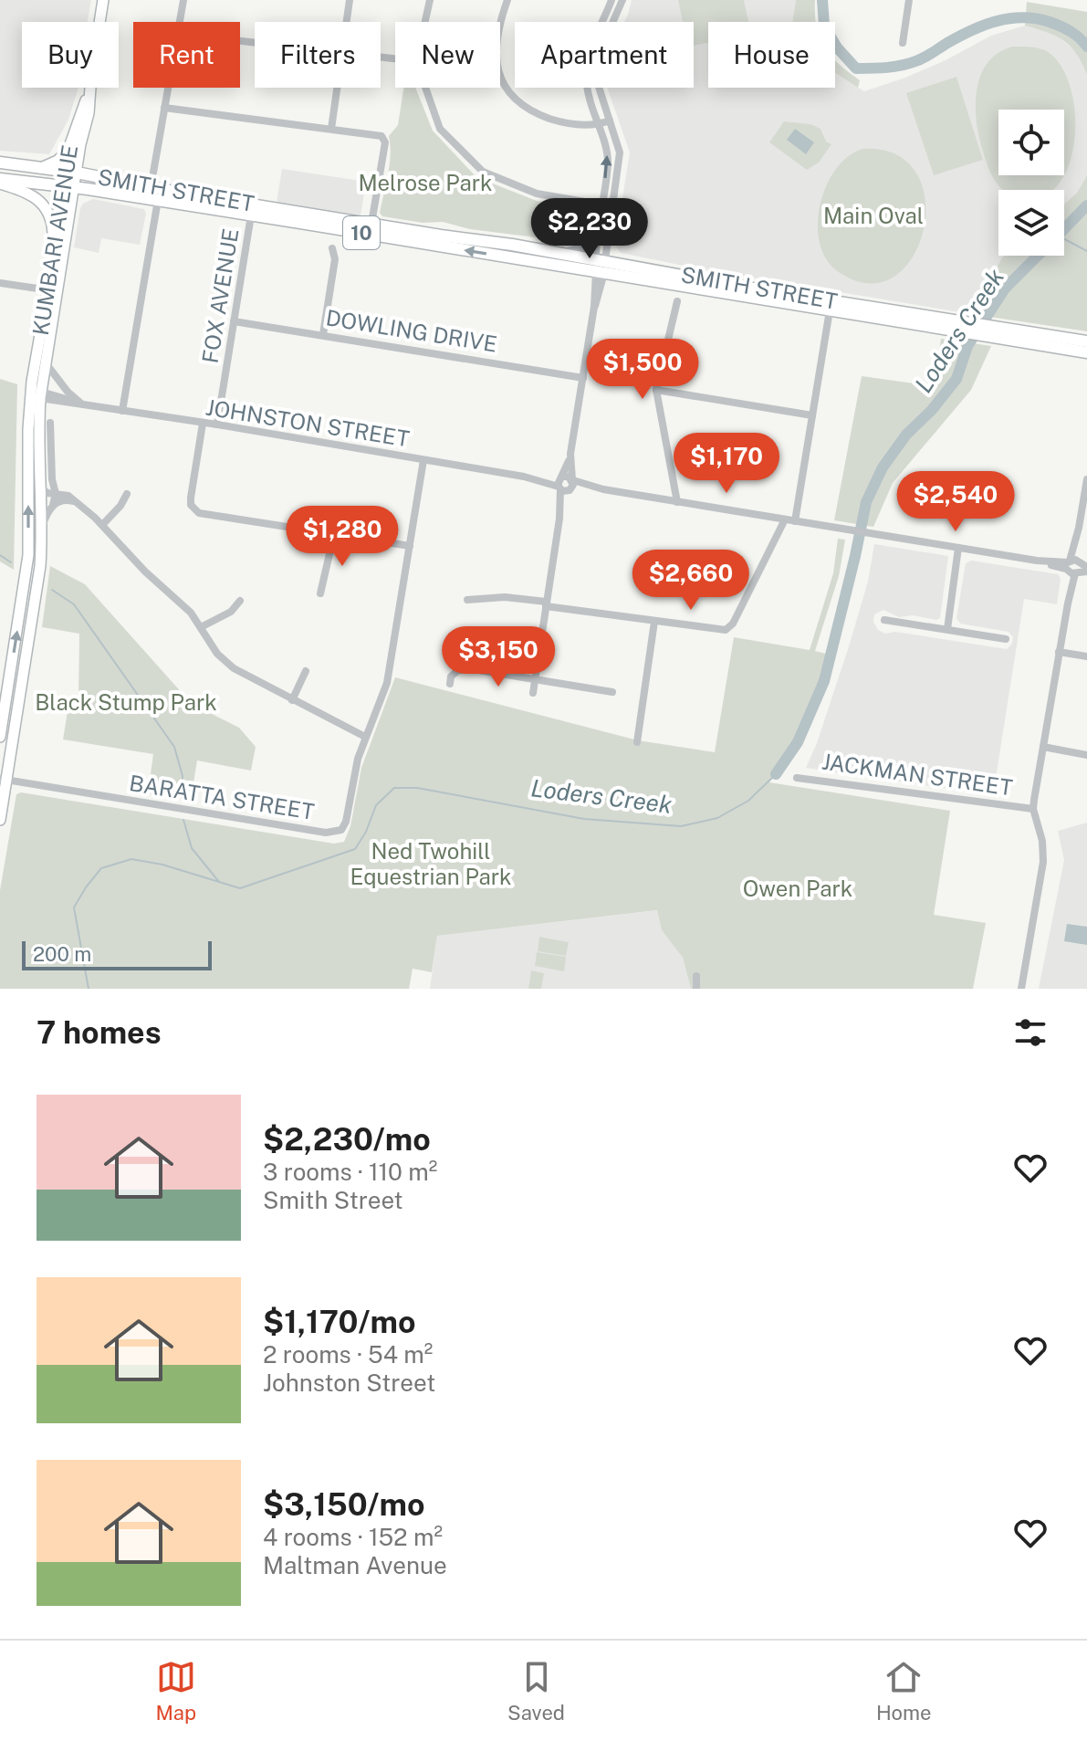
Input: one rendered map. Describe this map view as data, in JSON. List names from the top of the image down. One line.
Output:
{"streets":{"highway":["SMITH STREET","10"],"main road":["KUMBARI AVENUE"],"street":["FOX AVENUE","DOWLING DRIVE","JOHNSTON STREET","JACKMAN STREET","BARATTA STREET"]},"crossings":[["SMITH STREET","KUMBARI AVENUE"],["SMITH STREET","FOX AVENUE"],["KUMBARI AVENUE","JOHNSTON STREET"],["FOX AVENUE","DOWLING DRIVE"],["FOX AVENUE","JOHNSTON STREET"]],"water":["Loders Creek"],"parks":["Melrose Park","Main Oval","Black Stump Park","Ned Twohill Equestrian Park","Owen Park"],"scale_bar":"200 m","page":{"chip":["Buy","Rent","Filters","New","Apartment","House"],"price":["$2,230","$1,500","$1,170","$2,540","$1,280","$2,660","$3,150"],"scale":"200 m","heading":"7 homes","list":[{"name":"$2,230/mo","note":"3 rooms · 110 m² · Smith Street"},{"name":"$1,170/mo","note":"2 rooms · 54 m² · Johnston Street"},{"name":"$3,150/mo","note":"4 rooms · 152 m² · Maltman Avenue"}],"tabs":["Map","Saved","Home"]}}
